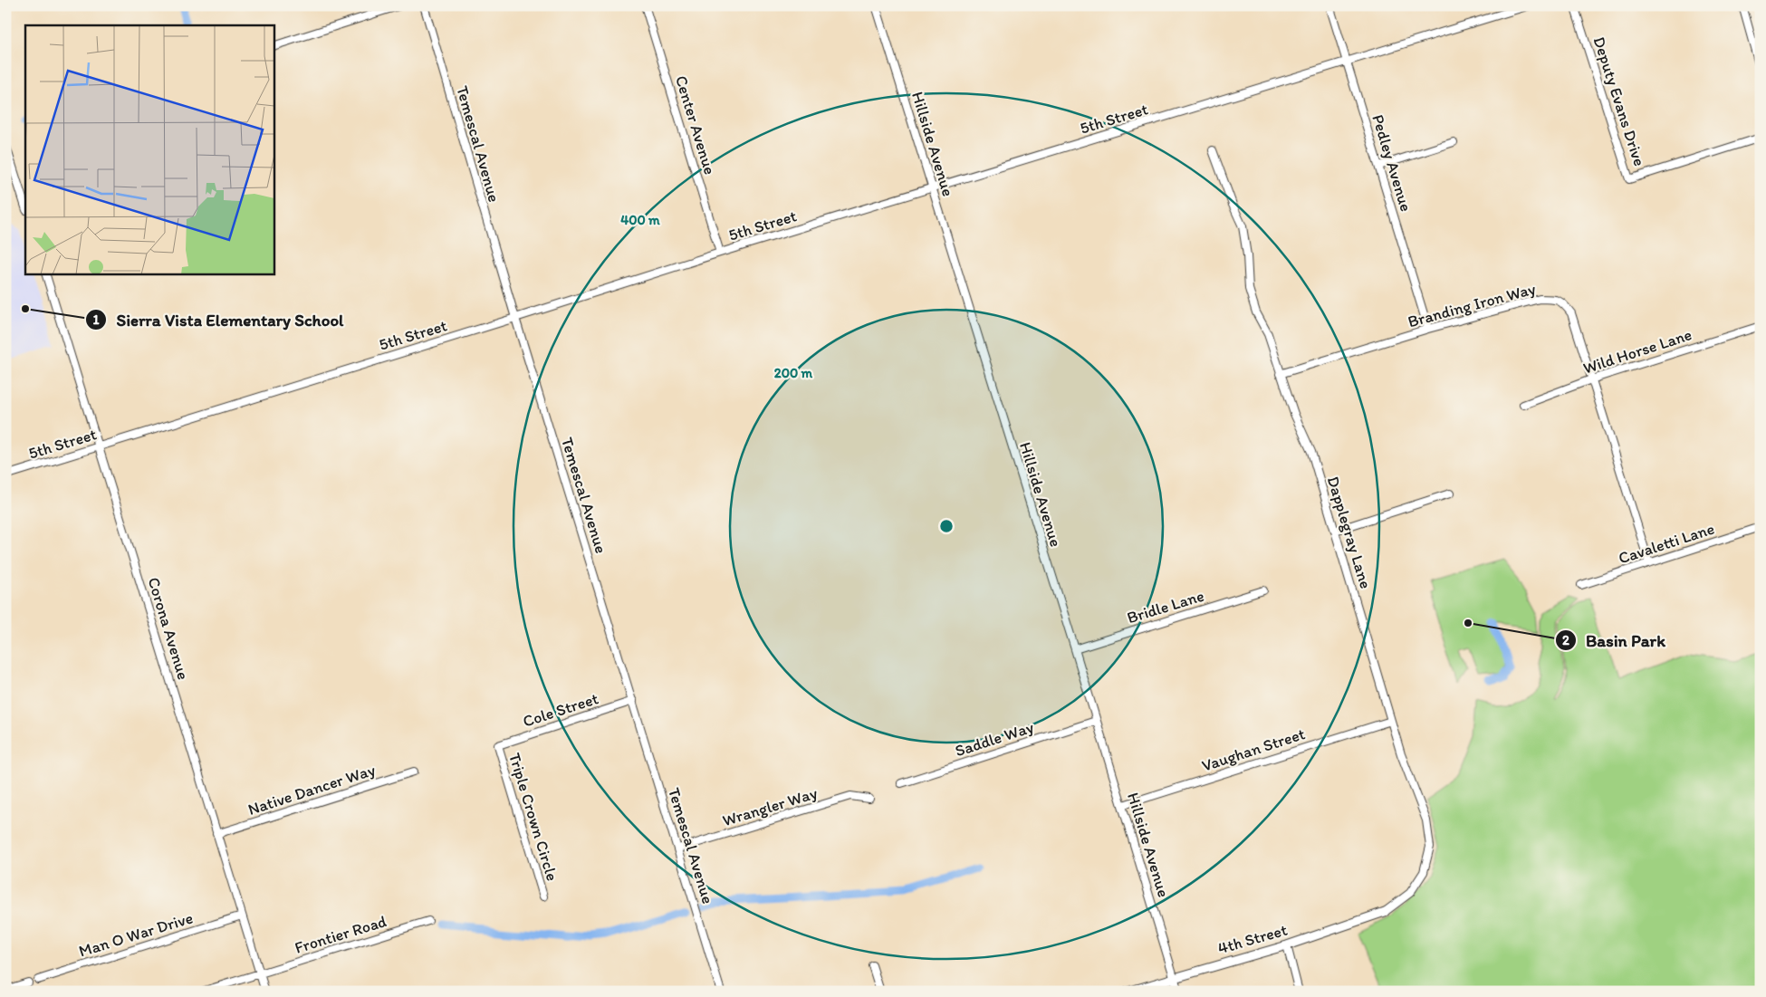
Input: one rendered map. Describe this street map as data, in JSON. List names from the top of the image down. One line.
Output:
{"streets":{"street":["Deputy Evans Drive","5th Street","Center Avenue","Temescal Avenue","Hillside Avenue","Pedley Avenue","Branding Iron Way","Wild Horse Lane","Dapplegray Lane","Cavaletti Lane","Bridle Lane","Corona Avenue","Cole Street","Saddle Way","Vaughan Street","Native Dancer Way","Wrangler Way","Triple Crown Circle","Man O War Drive","Frontier Road","4th Street"]},"crossings":[["5th Street","Center Avenue"],["5th Street","Temescal Avenue"],["5th Street","Hillside Avenue"],["5th Street","Pedley Avenue"],["5th Street","Corona Avenue"],["Temescal Avenue","Cole Street"],["Temescal Avenue","Wrangler Way"],["Hillside Avenue","Bridle Lane"],["Hillside Avenue","Saddle Way"],["Hillside Avenue","Vaughan Street"],["Hillside Avenue","4th Street"],["Pedley Avenue","Branding Iron Way"],["Branding Iron Way","Wild Horse Lane"],["Branding Iron Way","Dapplegray Lane"],["Branding Iron Way","Cavaletti Lane"],["Dapplegray Lane","Vaughan Street"],["Dapplegray Lane","4th Street"],["Corona Avenue","Native Dancer Way"],["Corona Avenue","Man O War Drive"],["Corona Avenue","Frontier Road"],["Cole Street","Triple Crown Circle"]],"places":["Sierra Vista Elementary School","Basin Park"],"rings":["400 m","200 m"]}
